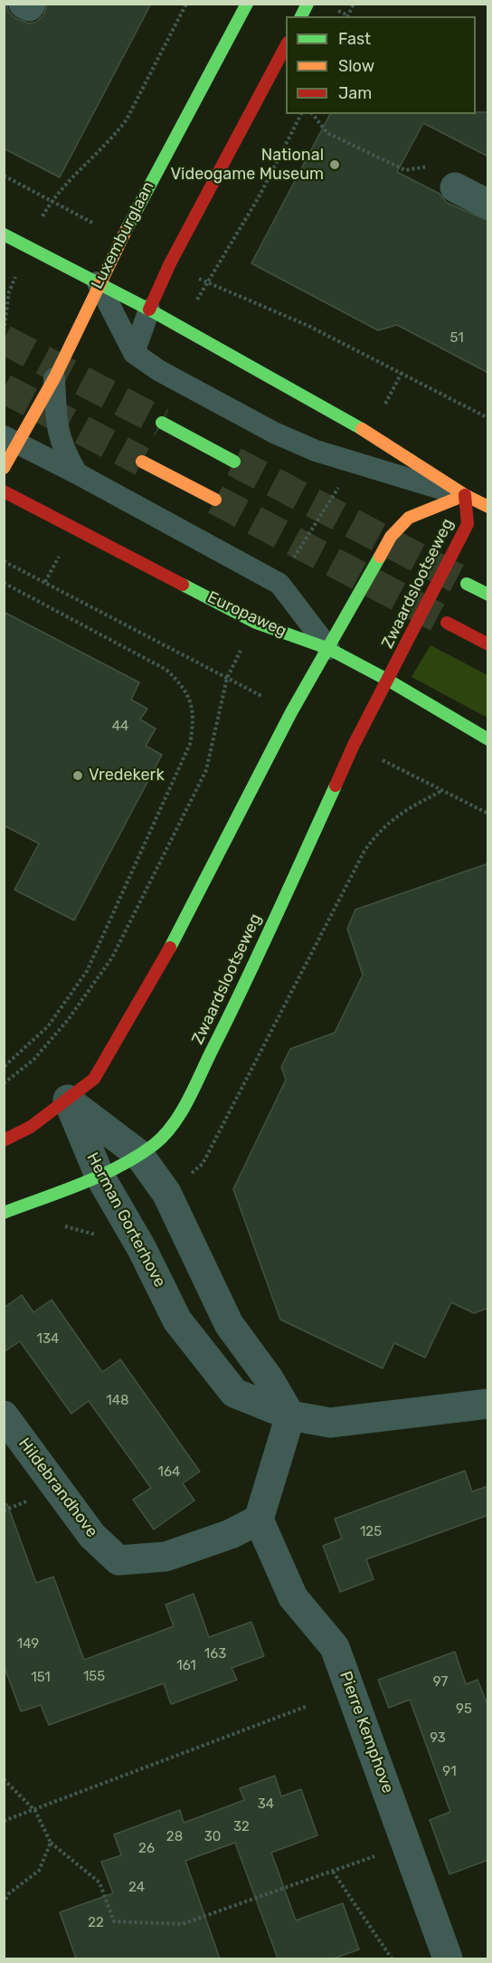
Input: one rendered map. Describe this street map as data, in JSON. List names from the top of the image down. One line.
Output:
{"streets":{"main road":["Luxemburglaan","Zwaardslootseweg","Europaweg"],"street":["Herman Gorterhove","Hildebrandhove","Pierre Kemphove"]},"crossings":[["Zwaardslootseweg","Europaweg"],["Zwaardslootseweg","Herman Gorterhove"],["Hildebrandhove","Pierre Kemphove"]],"places":["National Videogame Museum","Vredekerk"],"house_numbers":["51","44","134","148","164","125","149","163","161","155","151","97","95","93","91","34","32","28","30","26","24","22"],"legend":["Fast","Slow","Jam"]}
